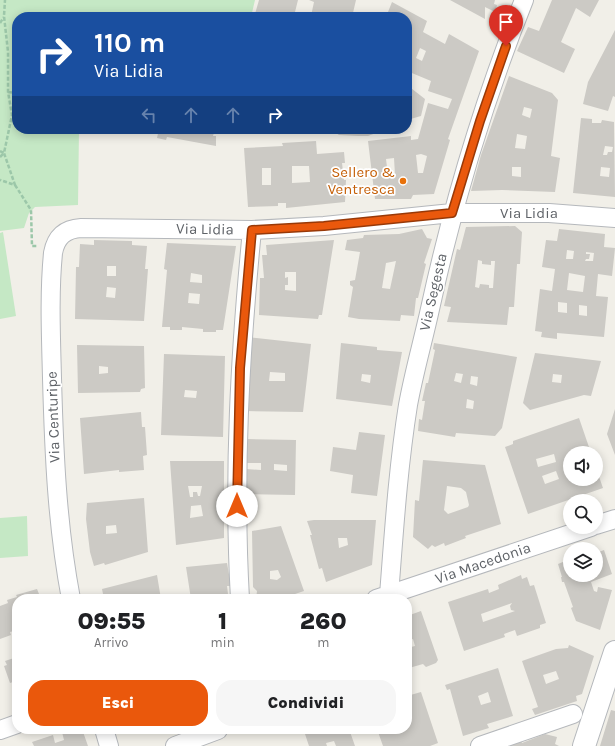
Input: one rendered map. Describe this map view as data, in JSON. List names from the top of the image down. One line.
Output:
{"streets":{"street":["Via Lidia","Via Segesta","Via Centuripe","Via Macedonia"]},"crossings":[["Via Lidia","Via Segesta"],["Via Lidia","Via Centuripe"]],"places":["Sellero & Ventresca"],"page":{"turn":["110 m","Via Lidia"],"eta":["09:55","Arrivo","1","min","260","m"],"buttons":["Esci","Condividi"]}}
